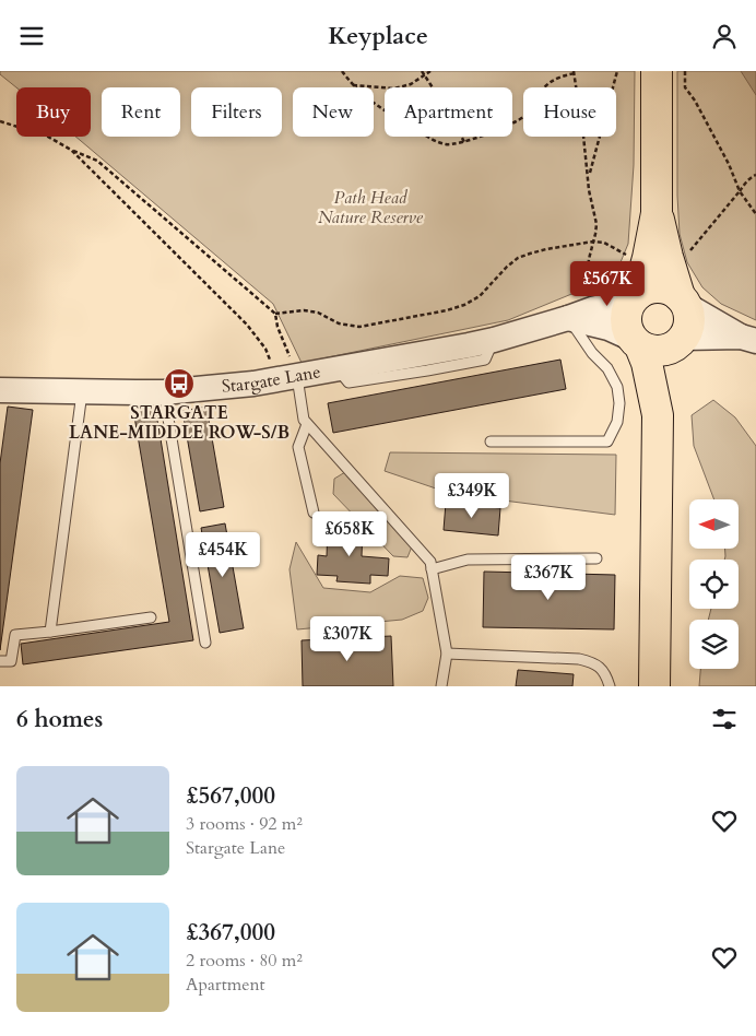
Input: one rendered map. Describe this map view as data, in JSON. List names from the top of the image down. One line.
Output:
{"streets":{"street":["Stargate Lane"]},"parks":["Path Head Nature Reserve"],"places":{"bus stop":["STARGATE LANE-MIDDLE ROW-S/B"]},"north":"left","page":{"header":"Keyplace","chip":["Buy","Rent","Filters","New","Apartment","House"],"price":["£567K","£349K","£658K","£454K","£367K","£307K"],"heading":"6 homes","list":[{"name":"£567,000","note":"3 rooms · 92 m² · Stargate Lane"},{"name":"£367,000","note":"2 rooms · 80 m² · Apartment"}]}}
